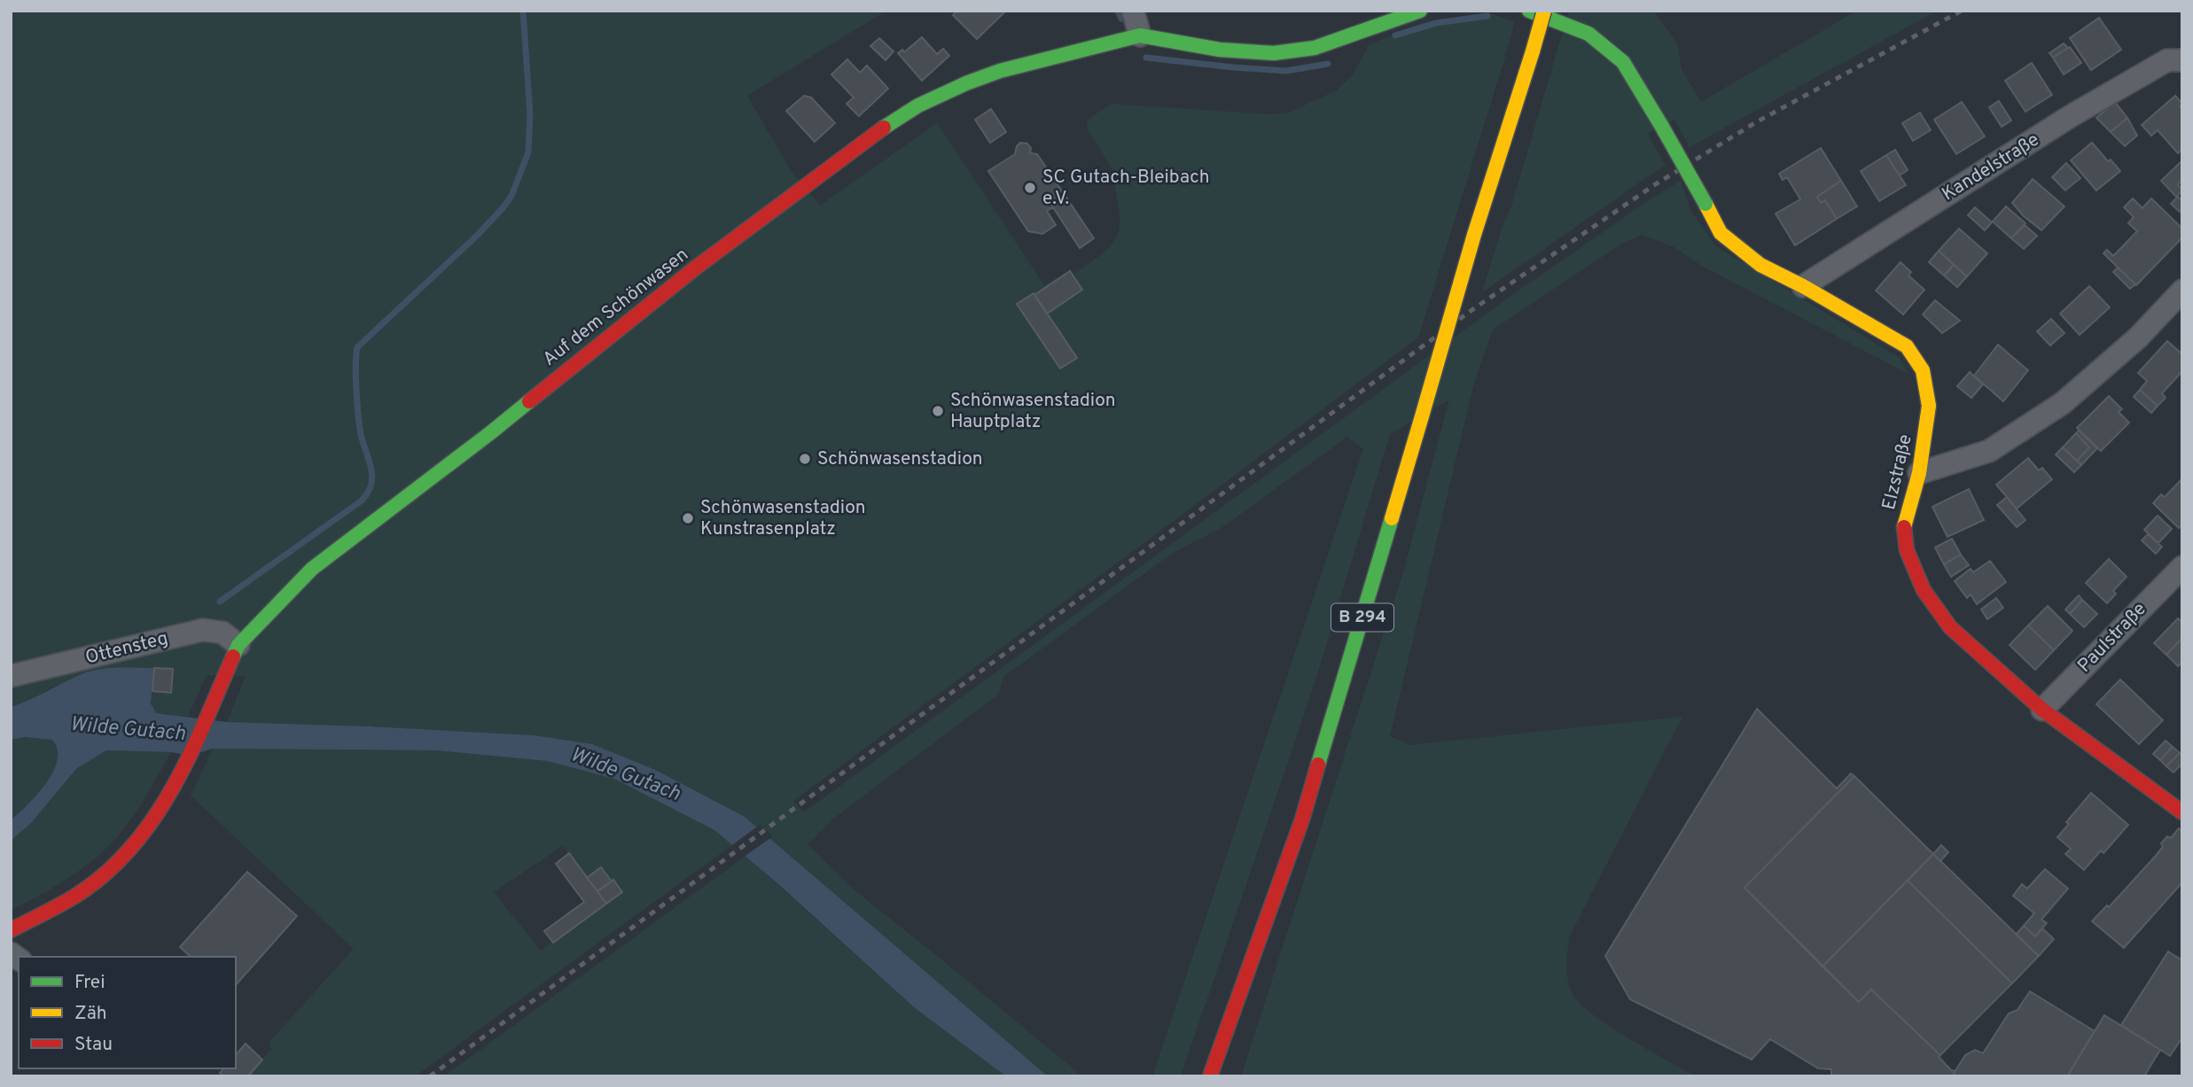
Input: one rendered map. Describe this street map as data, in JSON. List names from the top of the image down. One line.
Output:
{"streets":{"main road":["Auf dem Schönwasen","Elzstraße","B 294"],"street":["Kandelstraße","Paulstraße","Ottensteg"]},"crossings":[["Kandelstraße","Elzstraße"],["Auf dem Schönwasen","Ottensteg"],["Elzstraße","Paulstraße"]],"water":["Wilde Gutach"],"places":["SC Gutach-Bleibach e.V.","Schönwasenstadion Hauptplatz","Schönwasenstadion","Schönwasenstadion Kunstrasenplatz"],"legend":["Frei","Zäh","Stau"]}
